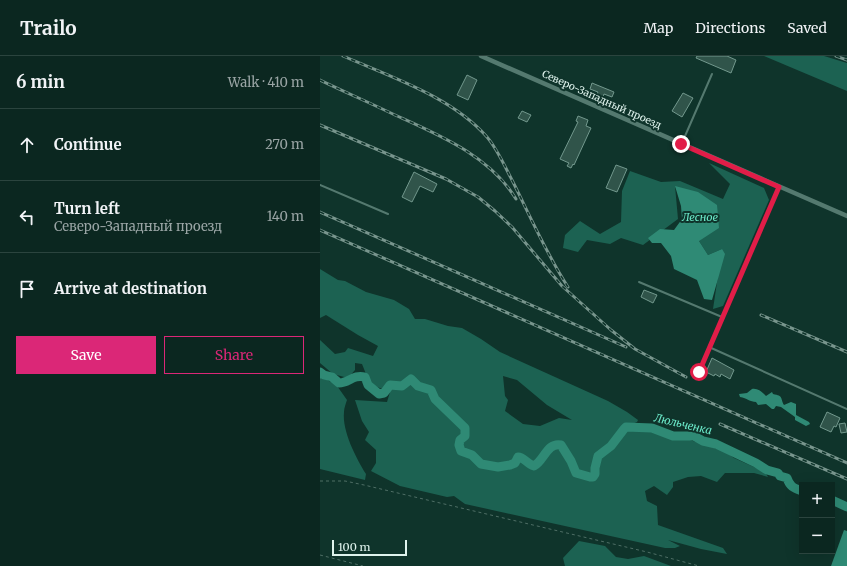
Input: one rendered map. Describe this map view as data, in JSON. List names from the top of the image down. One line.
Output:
{"streets":{"street":["Северо-Западный проезд"]},"water":["Лесное","Люльченка"],"scale_bar":"100 m","page":{"header":"Trailo","nav":["Map","Directions","Saved"],"heading":["6 min","Walk · 410 m"],"list":[["Continue","270 m"],["Turn left","Северо-Западный проезд","140 m"],"Arrive at destination"],"buttons":["Save","Share"],"map_buttons":["+","−"],"scale":"100 m"}}
